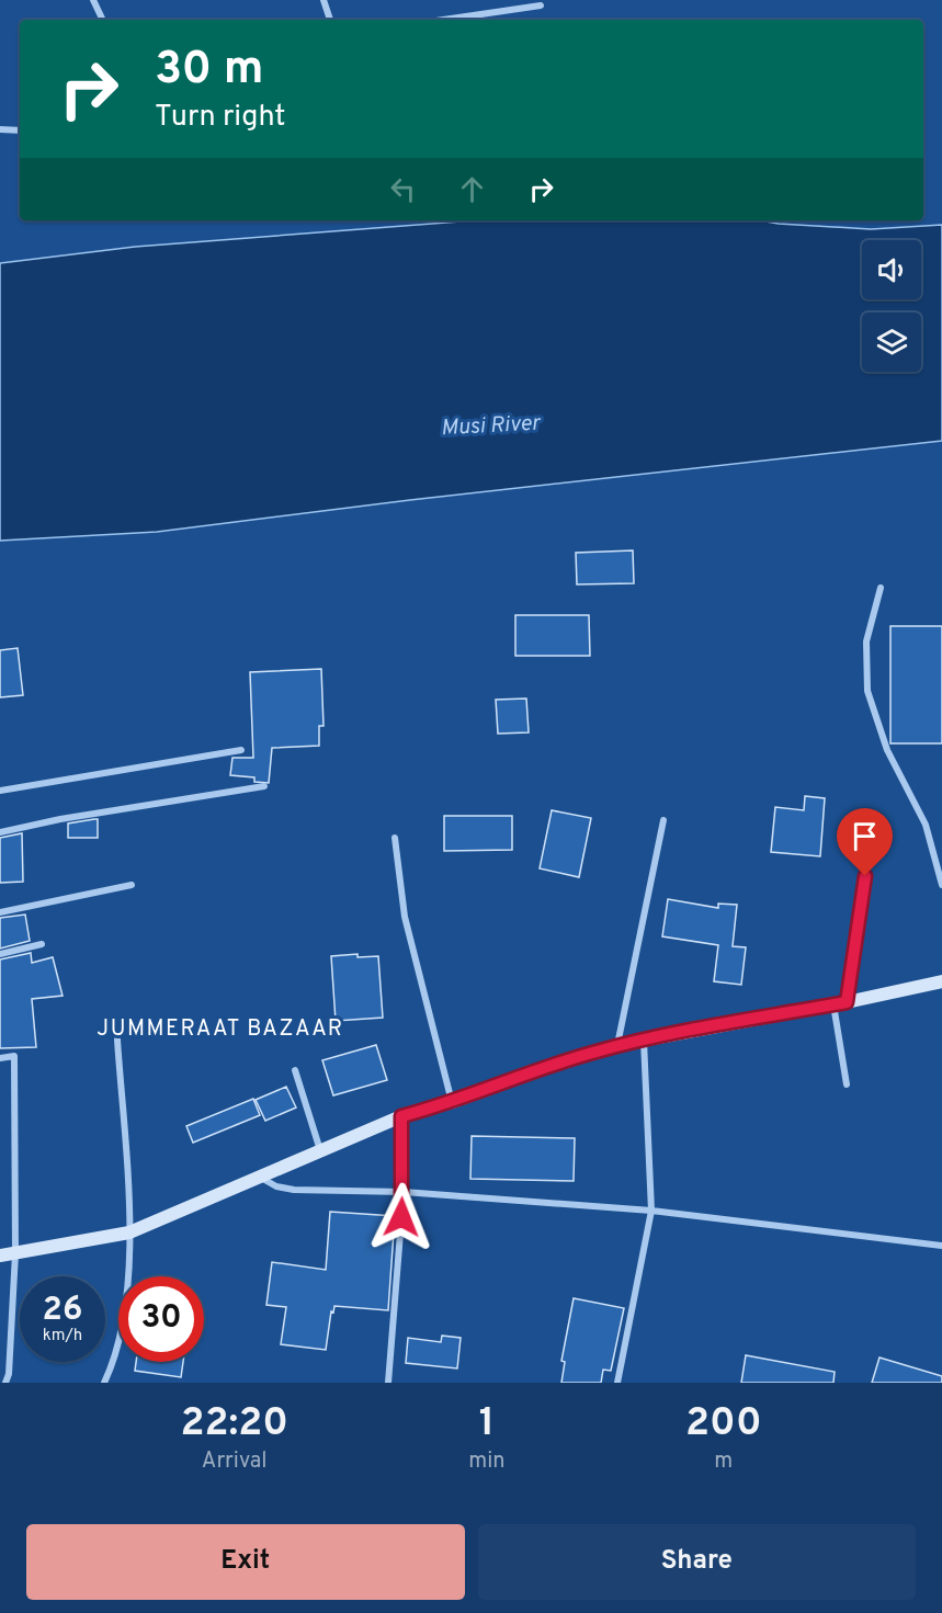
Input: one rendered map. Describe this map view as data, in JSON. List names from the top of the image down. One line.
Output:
{"districts":["JUMMERAAT BAZAAR"],"water":["Musi River"],"page":{"turn":["30 m","Turn right"],"speed":"26 km/h","limit":"30","eta":["22:20","Arrival","1","min","200","m"],"buttons":["Exit","Share"]}}
